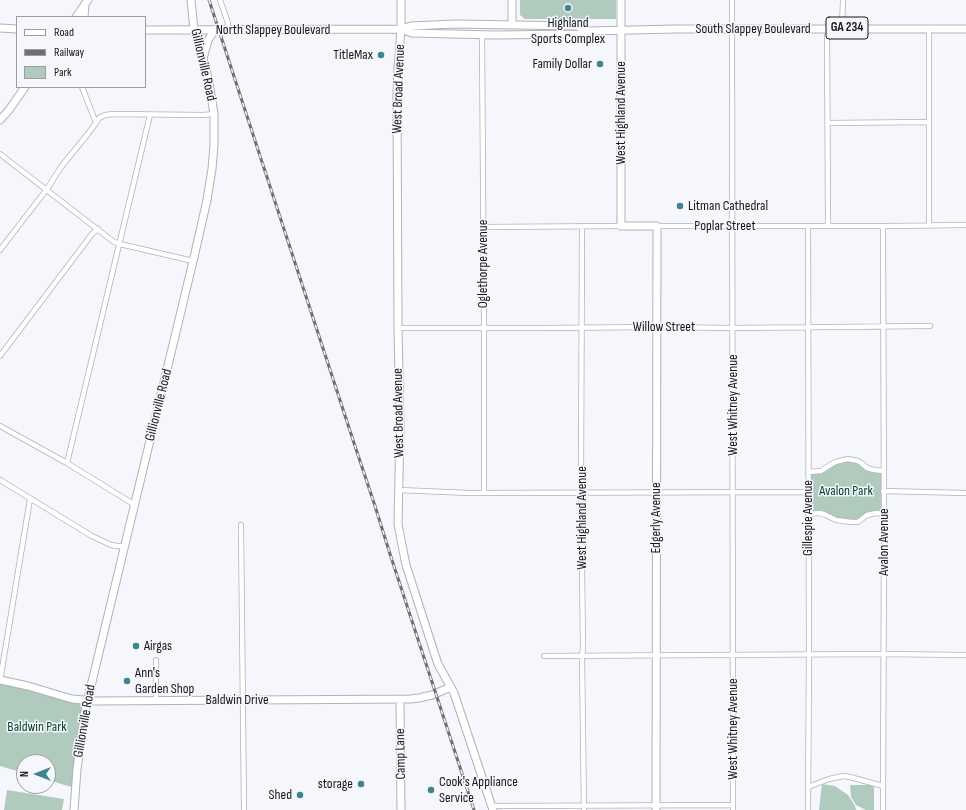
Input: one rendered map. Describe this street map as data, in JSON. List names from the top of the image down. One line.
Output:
{"streets":{"street":["GA 234","South Slappey Boulevard","North Slappey Boulevard","Gillionville Road","West Broad Avenue","West Highland Avenue","Poplar Street","Oglethorpe Avenue","Willow Street","West Whitney Avenue","Edgerly Avenue","Gillespie Avenue","Avalon Avenue","Baldwin Drive","Camp Lane"]},"crossings":[["South Slappey Boulevard","North Slappey Boulevard"],["South Slappey Boulevard","West Highland Avenue"],["South Slappey Boulevard","West Whitney Avenue"],["North Slappey Boulevard","Gillionville Road"],["North Slappey Boulevard","West Broad Avenue"],["North Slappey Boulevard","Oglethorpe Avenue"],["Gillionville Road","Baldwin Drive"],["West Broad Avenue","Willow Street"],["West Broad Avenue","Baldwin Drive"],["West Highland Avenue","Poplar Street"],["West Highland Avenue","Willow Street"],["Poplar Street","Oglethorpe Avenue"],["Poplar Street","West Whitney Avenue"],["Poplar Street","Edgerly Avenue"],["Poplar Street","Gillespie Avenue"],["Poplar Street","Avalon Avenue"],["Oglethorpe Avenue","Willow Street"],["Willow Street","West Whitney Avenue"],["Willow Street","Edgerly Avenue"],["Willow Street","Gillespie Avenue"],["Willow Street","Avalon Avenue"],["Baldwin Drive","Camp Lane"]],"parks":["Avalon Park","Baldwin Park"],"places":["Highland Sports Complex","TitleMax","Family Dollar","Litman Cathedral","Airgas","Ann's Garden Shop","storage","Cook's Appliance Service","Shed"],"legend":["Road","Railway","Park"],"north":"left"}
